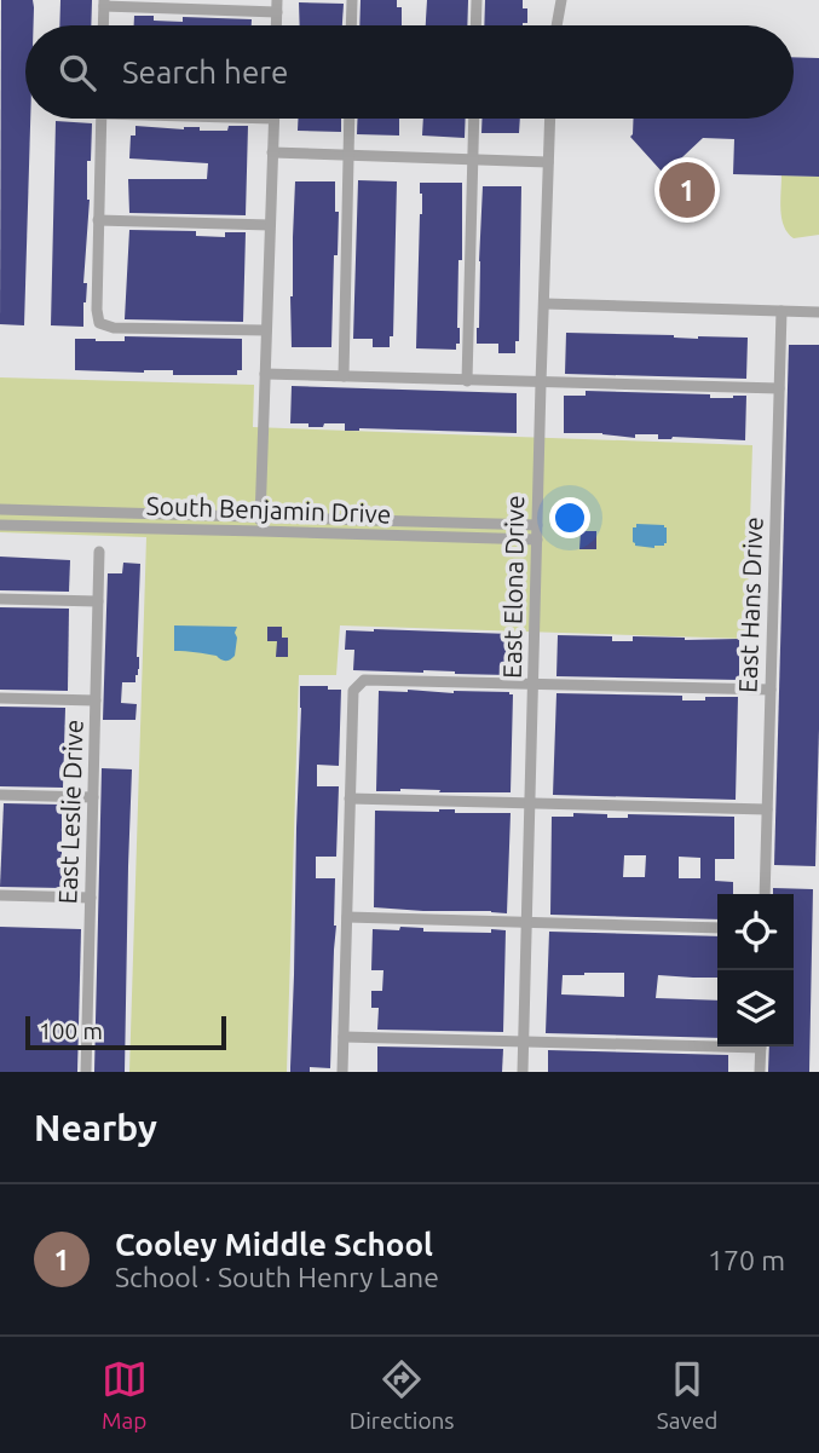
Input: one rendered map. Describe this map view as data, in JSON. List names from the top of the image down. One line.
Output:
{"streets":{"street":["South Benjamin Drive","East Elona Drive","East Hans Drive","East Leslie Drive"]},"crossings":[["South Benjamin Drive","East Elona Drive"]],"scale_bar":"100 m","page":{"search":"Search here","pins":"1","scale":"100 m","heading":"Nearby","list":[{"mark":"1","name":"Cooley Middle School","note":"School · South Henry Lane","value":"170 m"}],"nav":["Map","Directions","Saved"]}}
